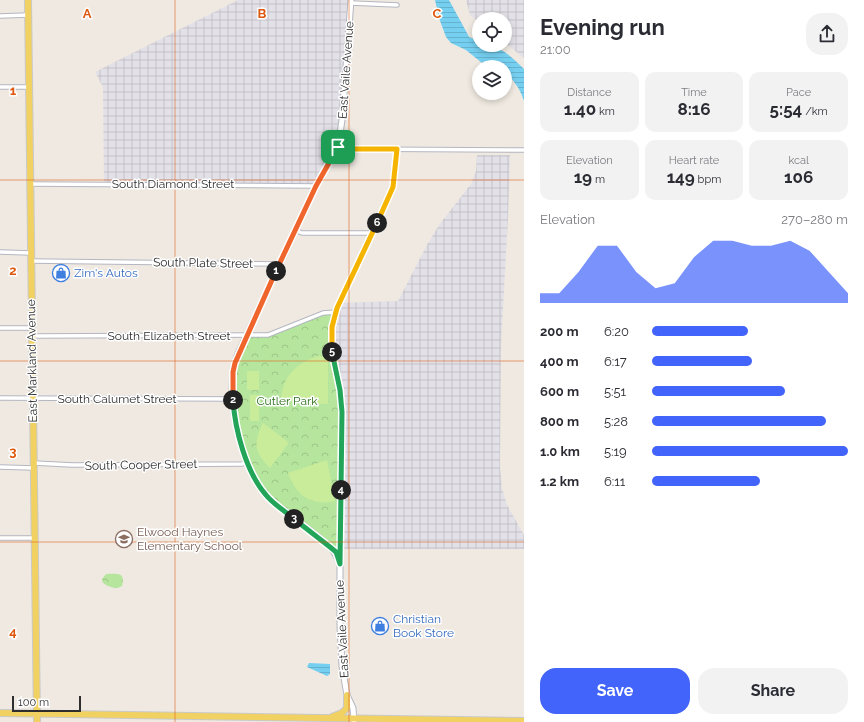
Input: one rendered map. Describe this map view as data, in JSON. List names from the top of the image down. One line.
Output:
{"streets":{"main road":["East Markland Avenue"],"street":["East Vaile Avenue","South Diamond Street","South Plate Street","South Elizabeth Street","South Calumet Street","South Cooper Street"]},"crossings":[["East Vaile Avenue","South Diamond Street"],["East Vaile Avenue","South Plate Street"],["East Vaile Avenue","South Elizabeth Street"],["East Vaile Avenue","South Calumet Street"],["East Vaile Avenue","South Cooper Street"],["South Diamond Street","East Markland Avenue"],["South Plate Street","East Markland Avenue"],["South Elizabeth Street","East Markland Avenue"],["East Markland Avenue","South Calumet Street"],["East Markland Avenue","South Cooper Street"]],"parks":["Cutler Park"],"places":{"shop":["Zim's Autos","Christian Book Store"],"school or university":["Elwood Haynes Elementary School"]},"scale_bar":"100 m","page":{"heading":["Evening run","21:00"],"stats":[["Distance","1.40 km"],["Time","8:16"],["Pace","5:54 /km"],["Elevation","19 m"],["Heart rate","149 bpm"],["kcal","106"]],"chart":["Elevation","270–280 m"],"pins":["6","1","5","2","4","3"],"list":[{"name":"200 m","note":"6:20"},{"name":"400 m","note":"6:17"},{"name":"600 m","note":"5:51"},{"name":"800 m","note":"5:28"},{"name":"1.0 km","note":"5:19"},{"name":"1.2 km","note":"6:11"}],"buttons":["Save","Share"],"scale":"100 m"},"grid":{"columns":["A","B","C"],"rows":["1","2","3","4"]}}
